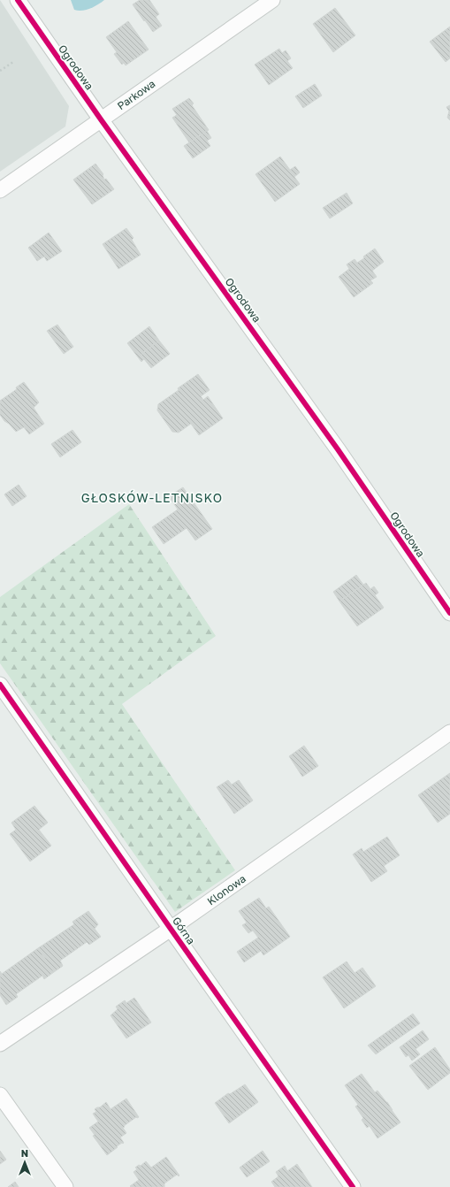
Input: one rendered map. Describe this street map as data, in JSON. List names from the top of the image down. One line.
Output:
{"streets":{"street":["Ogrodowa","Parkowa","Klonowa","Górna"]},"crossings":[["Ogrodowa","Parkowa"],["Klonowa","Górna"]],"districts":["GŁOSKÓW-LETNISKO"],"north":"top"}
